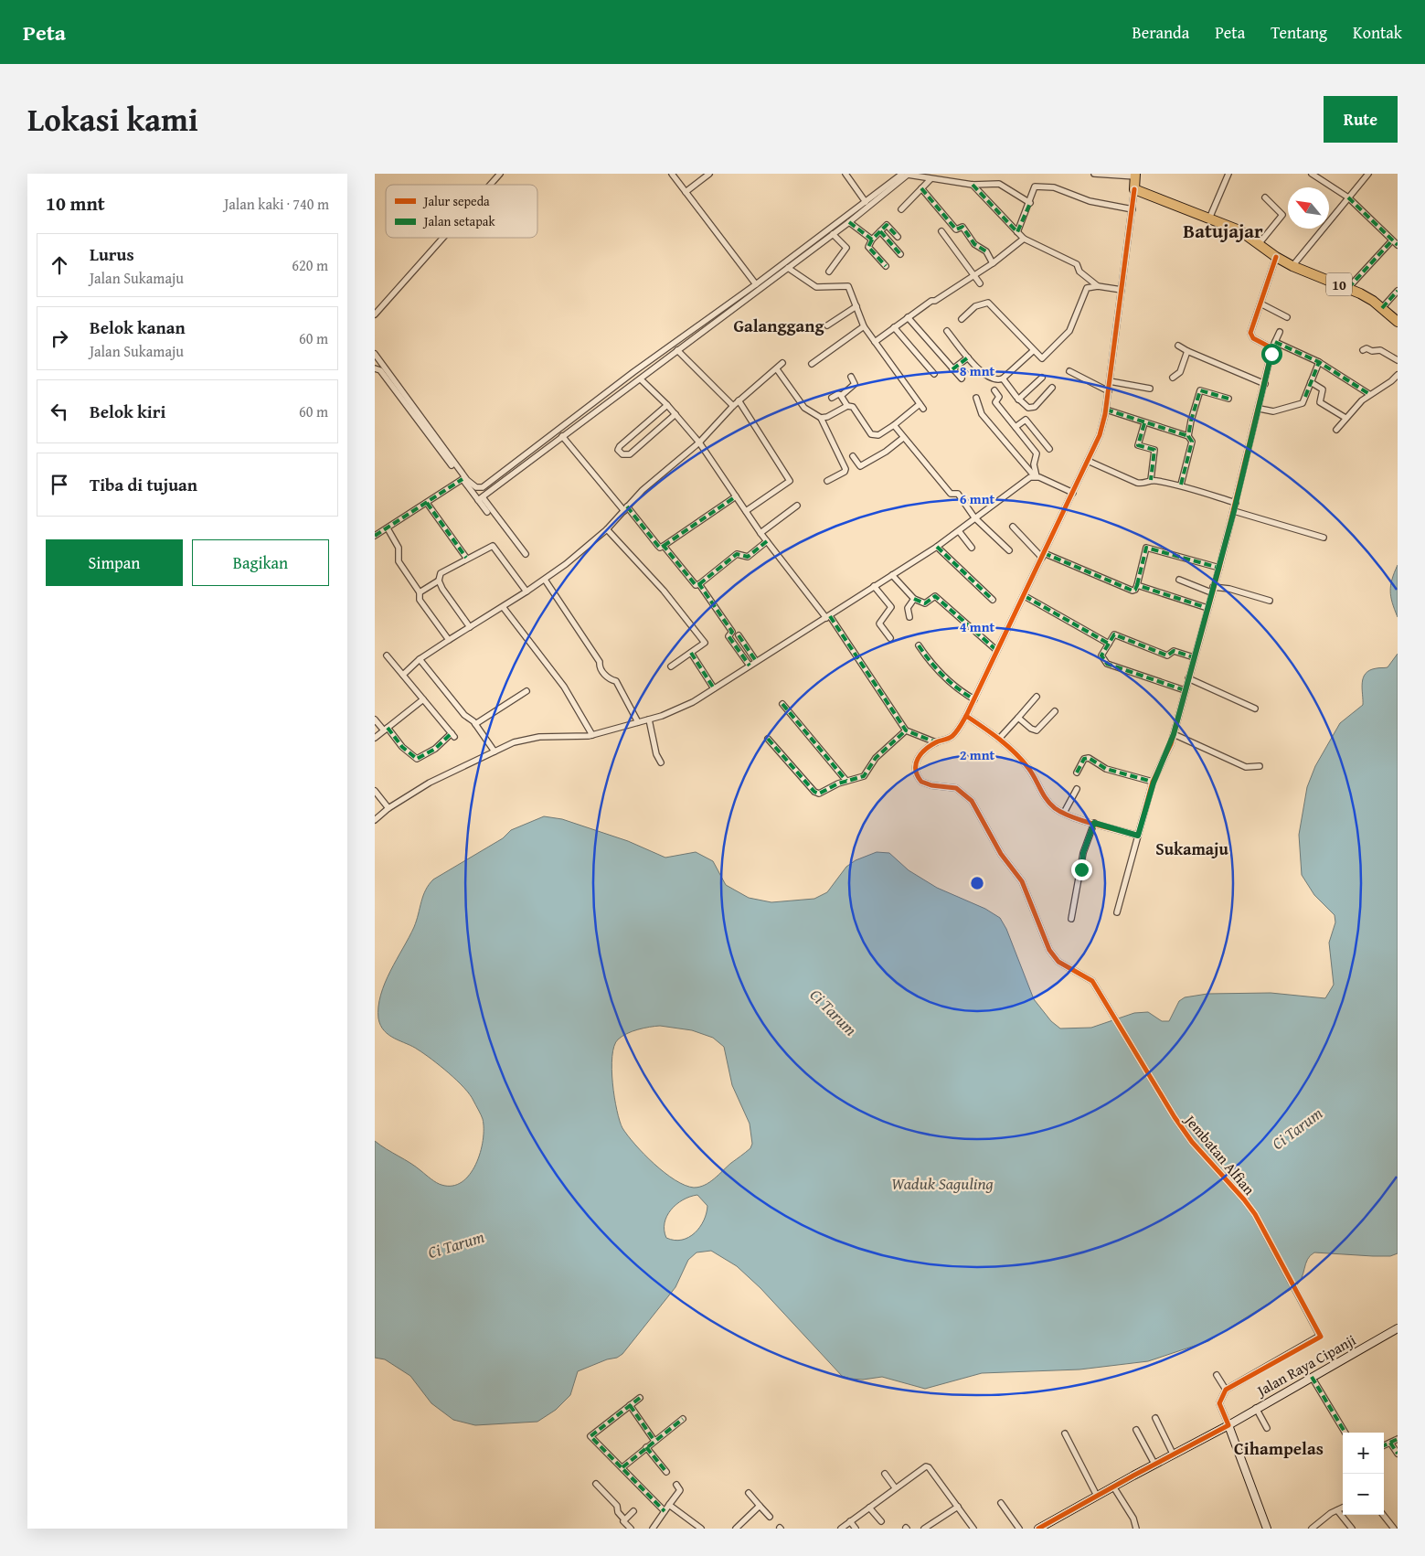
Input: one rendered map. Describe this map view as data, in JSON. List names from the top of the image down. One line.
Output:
{"streets":{"highway":["10"],"main road":["Jalan Raya Cipanji"],"street":["Jembatan Alfian"]},"districts":["Batujajar","Galanggang","Sukamaju","Cihampelas"],"water":["Ci Tarum","Waduk Saguling"],"legend":["Jalur sepeda","Jalan setapak"],"north":"top left","page":{"header":"Peta","nav":["Beranda","Peta","Tentang","Kontak"],"title":"Lokasi kami","buttons":["Rute",["Simpan","Bagikan"]],"heading":["10 mnt","Jalan kaki · 740 m"],"list":[["Lurus","Jalan Sukamaju","620 m"],["Belok kanan","Jalan Sukamaju","60 m"],["Belok kiri","60 m"],"Tiba di tujuan"],"map_buttons":["+","−"]},"rings":["8 mnt","6 mnt","4 mnt","2 mnt"]}
